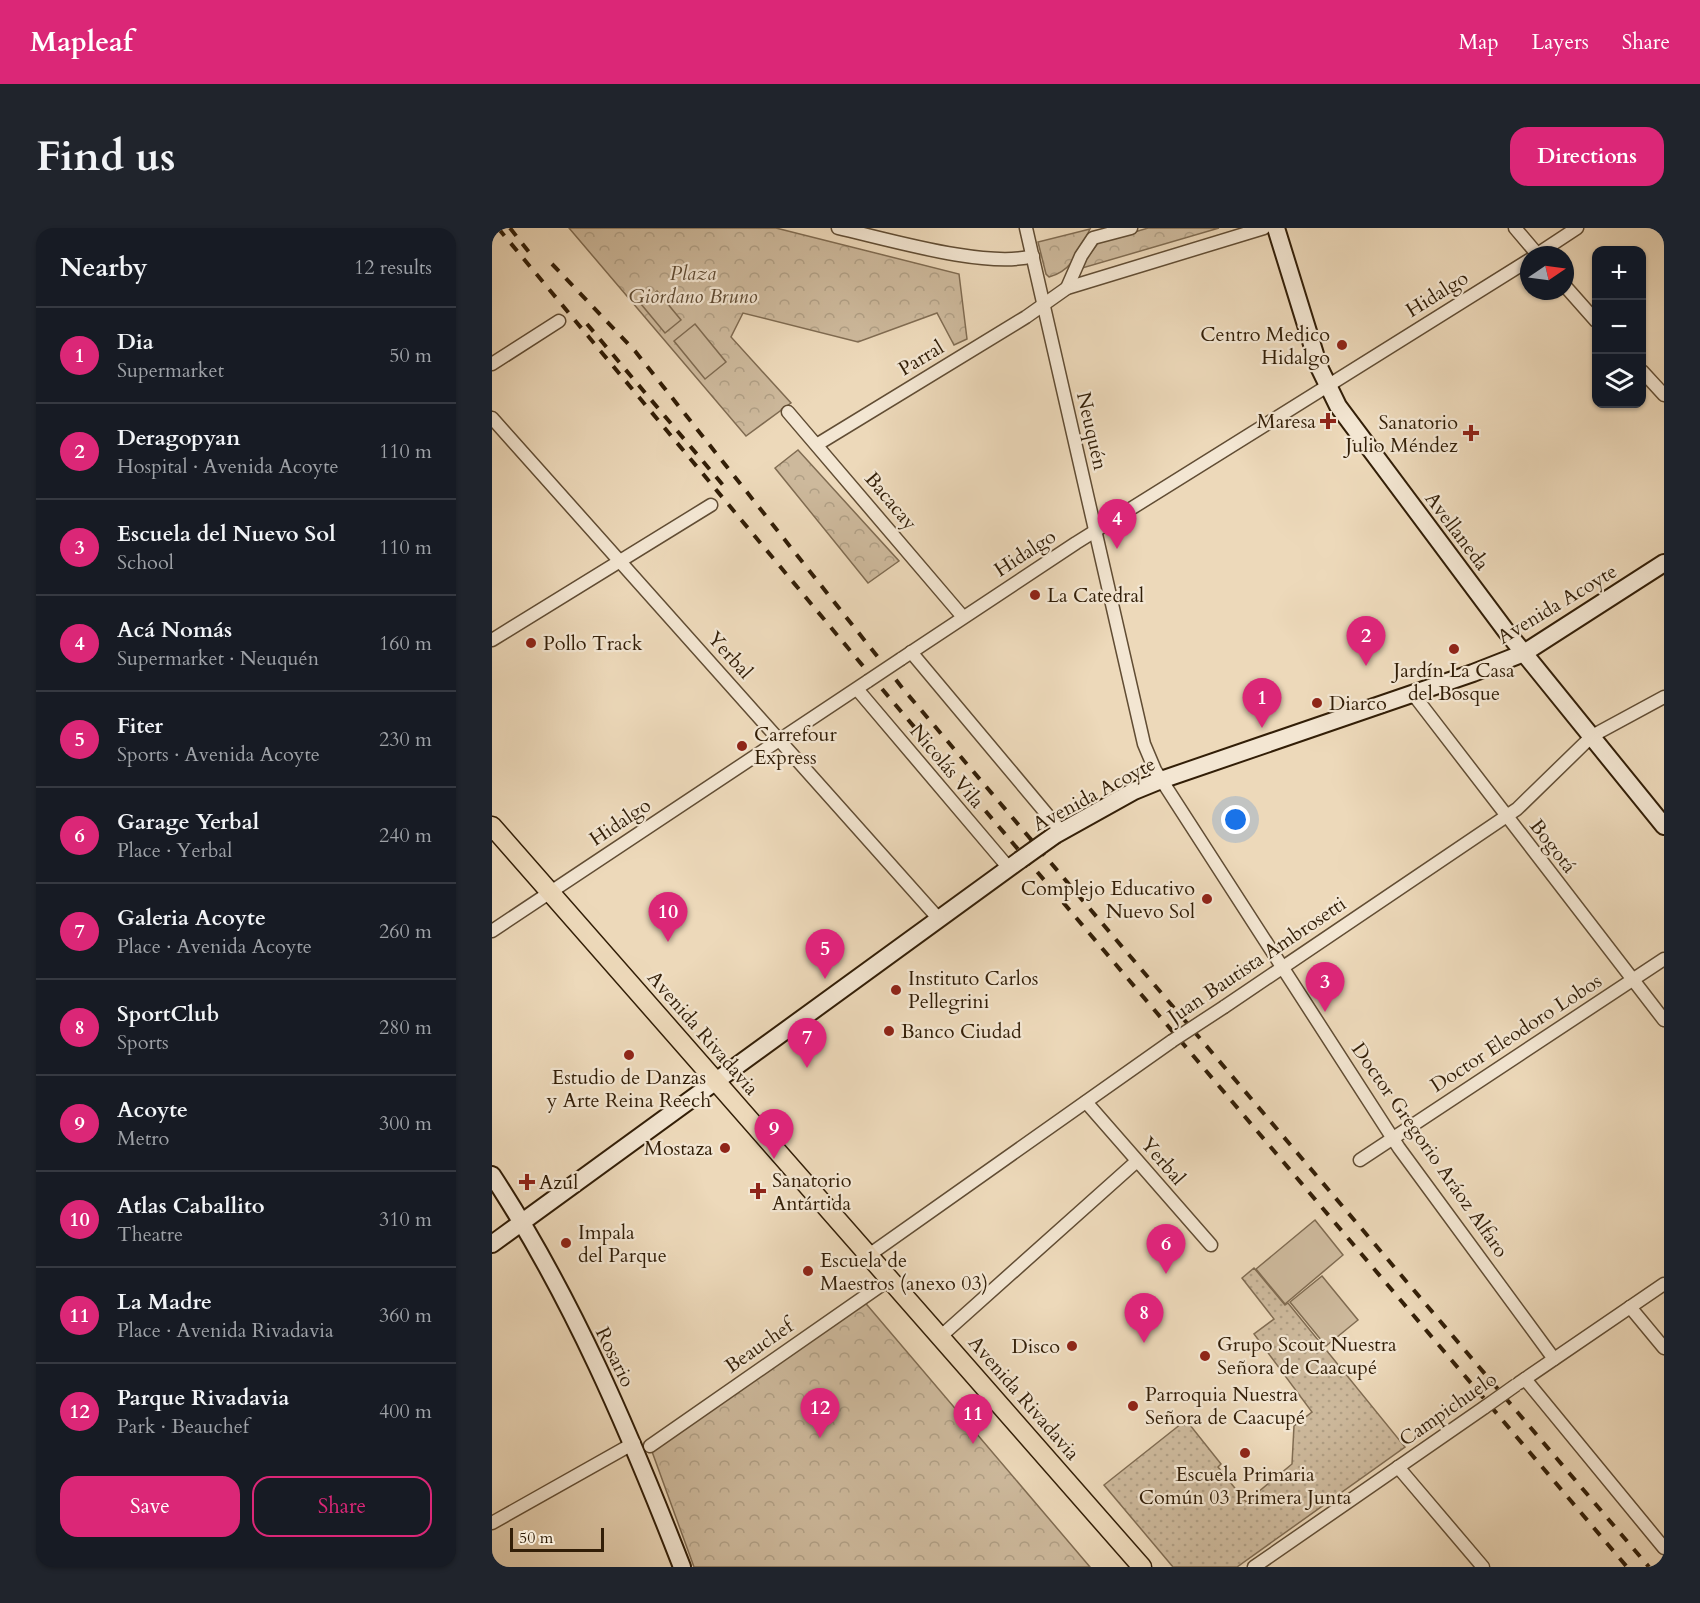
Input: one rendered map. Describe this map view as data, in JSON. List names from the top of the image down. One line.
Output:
{"streets":{"main road":["Avellaneda","Avenida Acoyte","Avenida Rivadavia","Rosario"],"street":["Hidalgo","Parral","Neuquén","Bacacay","Yerbal","Nicolás Vila","Bogotá","Juan Bautista Ambrosetti","Doctor Eleodoro Lobos","Doctor Gregorio Aráoz Alfaro","Beauchef","Campichuelo"]},"crossings":[["Hidalgo","Neuquén"],["Hidalgo","Bacacay"],["Hidalgo","Avellaneda"],["Hidalgo","Yerbal"],["Hidalgo","Nicolás Vila"],["Hidalgo","Avenida Rivadavia"],["Parral","Neuquén"],["Parral","Bacacay"],["Neuquén","Avenida Acoyte"],["Neuquén","Doctor Gregorio Aráoz Alfaro"],["Avellaneda","Avenida Acoyte"],["Avellaneda","Juan Bautista Ambrosetti"],["Avenida Acoyte","Yerbal"],["Avenida Acoyte","Nicolás Vila"],["Avenida Acoyte","Bogotá"],["Avenida Acoyte","Avenida Rivadavia"],["Avenida Acoyte","Doctor Gregorio Aráoz Alfaro"],["Avenida Acoyte","Rosario"],["Yerbal","Juan Bautista Ambrosetti"],["Bogotá","Juan Bautista Ambrosetti"],["Bogotá","Doctor Eleodoro Lobos"],["Juan Bautista Ambrosetti","Avenida Rivadavia"],["Juan Bautista Ambrosetti","Doctor Gregorio Aráoz Alfaro"],["Avenida Rivadavia","Beauchef"],["Doctor Eleodoro Lobos","Doctor Gregorio Aráoz Alfaro"],["Doctor Gregorio Aráoz Alfaro","Campichuelo"],["Beauchef","Rosario"]],"parks":["Plaza Giordano Bruno"],"places":{"other":["Centro Medico Hidalgo","La Catedral","Pollo Track","Jardín La Casa del Bosque","Diarco","Carrefour Express","Complejo Educativo Nuevo Sol","Instituto Carlos Pellegrini","Banco Ciudad","Estudio de Danzas y Arte Reina Reech","Mostaza","Impala del Parque","Escuela de Maestros (anexo 03)","Disco","Grupo Scout Nuestra Señora de Caacupé","Parroquia Nuestra Señora de Caacupé","Escuela Primaria Común 03 Primera Junta"],"health":["Maresa","Sanatorio Julio Méndez","Azul","Sanatorio Antártida"]},"scale_bar":"50 m","north":"right","page":{"header":"Mapleaf","nav":["Map","Layers","Share"],"buttons":["Directions",["Save","Share"]],"title":"Find us","heading":["Nearby","12 results"],"map_buttons":["+","−"],"list":[{"mark":"1","name":"Dia","note":"Supermarket","value":"50 m"},{"mark":"2","name":"Deragopyan","note":"Hospital · Avenida Acoyte","value":"110 m"},{"mark":"3","name":"Escuela del Nuevo Sol","note":"School","value":"110 m"},{"mark":"4","name":"Acá Nomás","note":"Supermarket · Neuquén","value":"160 m"},{"mark":"5","name":"Fiter","note":"Sports · Avenida Acoyte","value":"230 m"},{"mark":"6","name":"Garage Yerbal","note":"Place · Yerbal","value":"240 m"},{"mark":"7","name":"Galeria Acoyte","note":"Place · Avenida Acoyte","value":"260 m"},{"mark":"8","name":"SportClub","note":"Sports","value":"280 m"},{"mark":"9","name":"Acoyte","note":"Metro","value":"300 m"},{"mark":"10","name":"Atlas Caballito","note":"Theatre","value":"310 m"},{"mark":"11","name":"La Madre","note":"Place · Avenida Rivadavia","value":"360 m"},{"mark":"12","name":"Parque Rivadavia","note":"Park · Beauchef","value":"400 m"}],"pins":["4","2","1","10","5","3","7","9","6","8","12","11"],"scale":"50 m"}}
